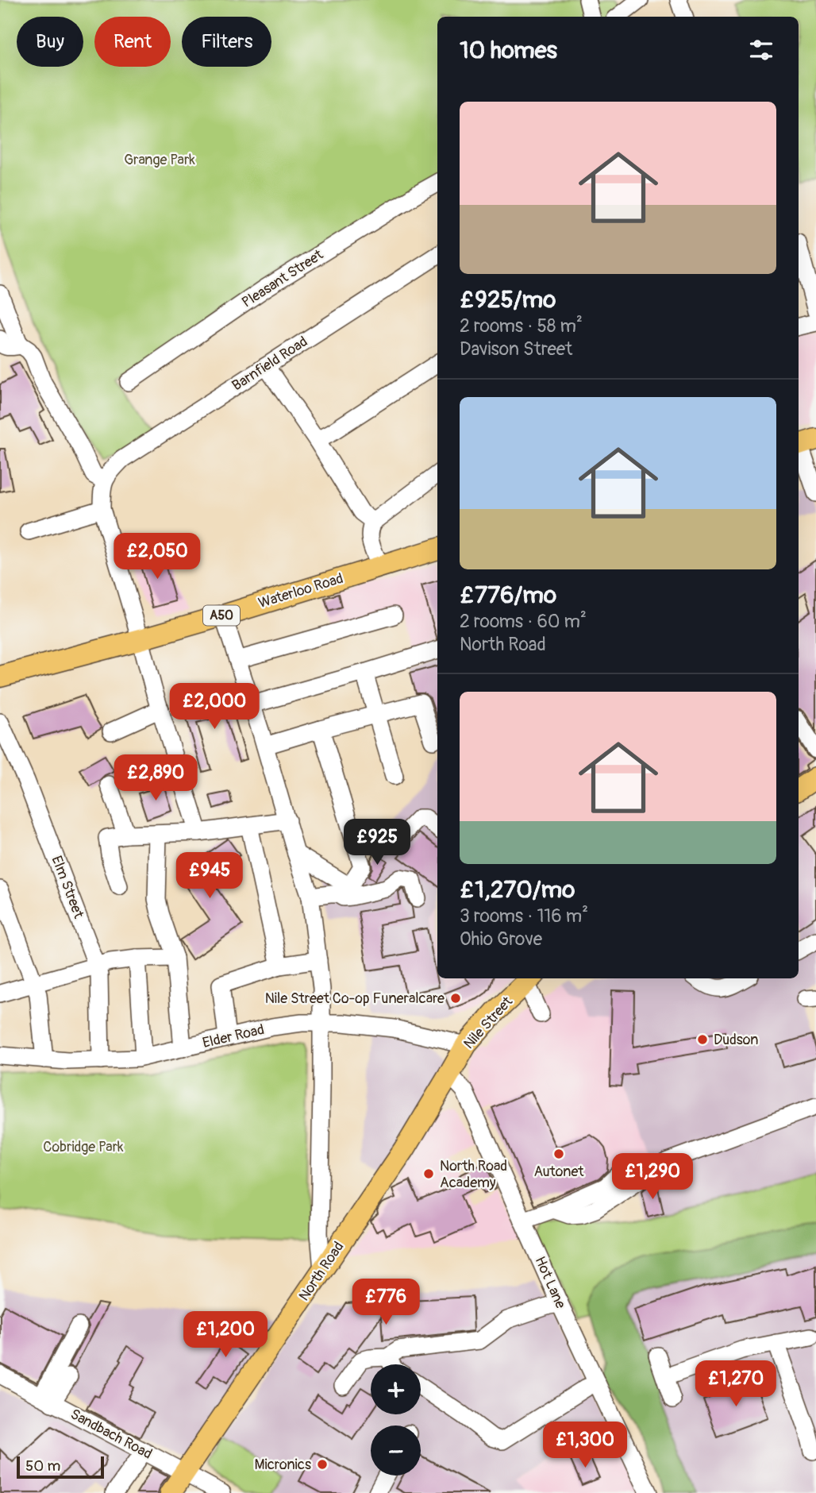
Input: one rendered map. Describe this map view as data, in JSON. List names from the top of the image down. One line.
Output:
{"streets":{"main road":["Waterloo Road","A50","Nile Street","North Road"],"street":["Pleasant Street","Barnfield Road","Elm Street","Elder Road","Hot Lane","Sandbach Road"]},"crossings":[["Elm Street","Elder Road"],["Nile Street","Elder Road"],["Nile Street","North Road"],["Nile Street","Hot Lane"],["North Road","Hot Lane"],["North Road","Sandbach Road"]],"parks":["Grange Park","Cobridge Park"],"places":["Nile Street Co-op Funeralcare","Dudson","Autonet","North Road Academy","Micronics"],"scale_bar":"50 m","page":{"chip":["Buy","Rent","Filters"],"heading":"10 homes","list":[{"name":"£925/mo","note":"2 rooms · 58 m² · Davison Street"},{"name":"£776/mo","note":"2 rooms · 60 m² · North Road"},{"name":"£1,270/mo","note":"3 rooms · 116 m² · Ohio Grove"}],"price":["£2,050","£2,000","£2,890","£925","£945","£1,290","£776","£1,200","£1,270","£1,300"],"map_buttons":["+","−"],"scale":"50 m"}}
